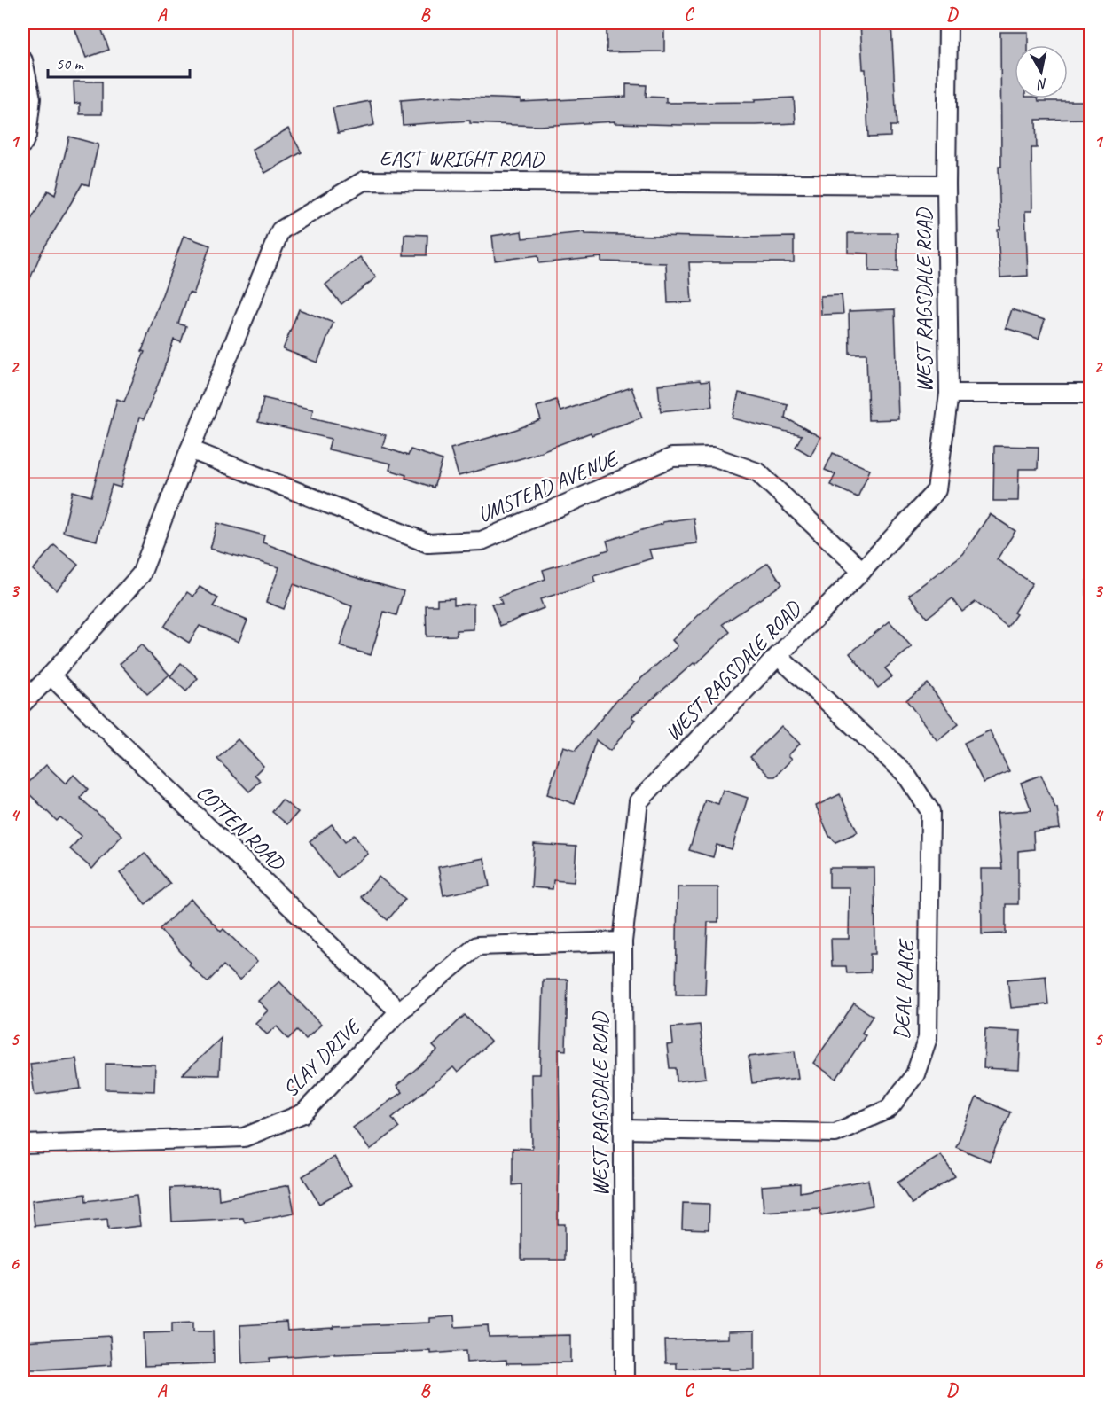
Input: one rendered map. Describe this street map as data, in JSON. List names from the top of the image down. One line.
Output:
{"streets":{"street":["EAST WRIGHT ROAD","WEST RAGSDALE ROAD","UMSTEAD AVENUE","COTTEN ROAD","DEAL PLACE","SLAY DRIVE"]},"crossings":[["EAST WRIGHT ROAD","WEST RAGSDALE ROAD"],["EAST WRIGHT ROAD","UMSTEAD AVENUE"],["EAST WRIGHT ROAD","COTTEN ROAD"],["WEST RAGSDALE ROAD","UMSTEAD AVENUE"],["WEST RAGSDALE ROAD","DEAL PLACE"],["WEST RAGSDALE ROAD","SLAY DRIVE"],["COTTEN ROAD","SLAY DRIVE"]],"scale_bar":"50 m","north":"bottom","grid":{"columns":["A","B","C","D"],"rows":["1","2","3","4","5","6"]}}
